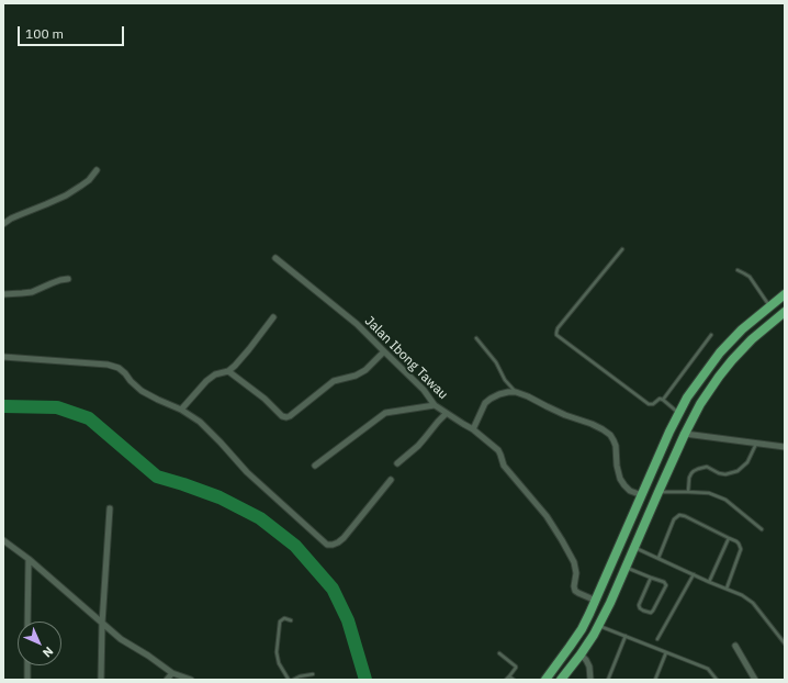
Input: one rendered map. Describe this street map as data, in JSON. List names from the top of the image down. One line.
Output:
{"streets":{"street":["Jalan Ibong Tawau"]},"scale_bar":"100 m","north":"bottom right"}
